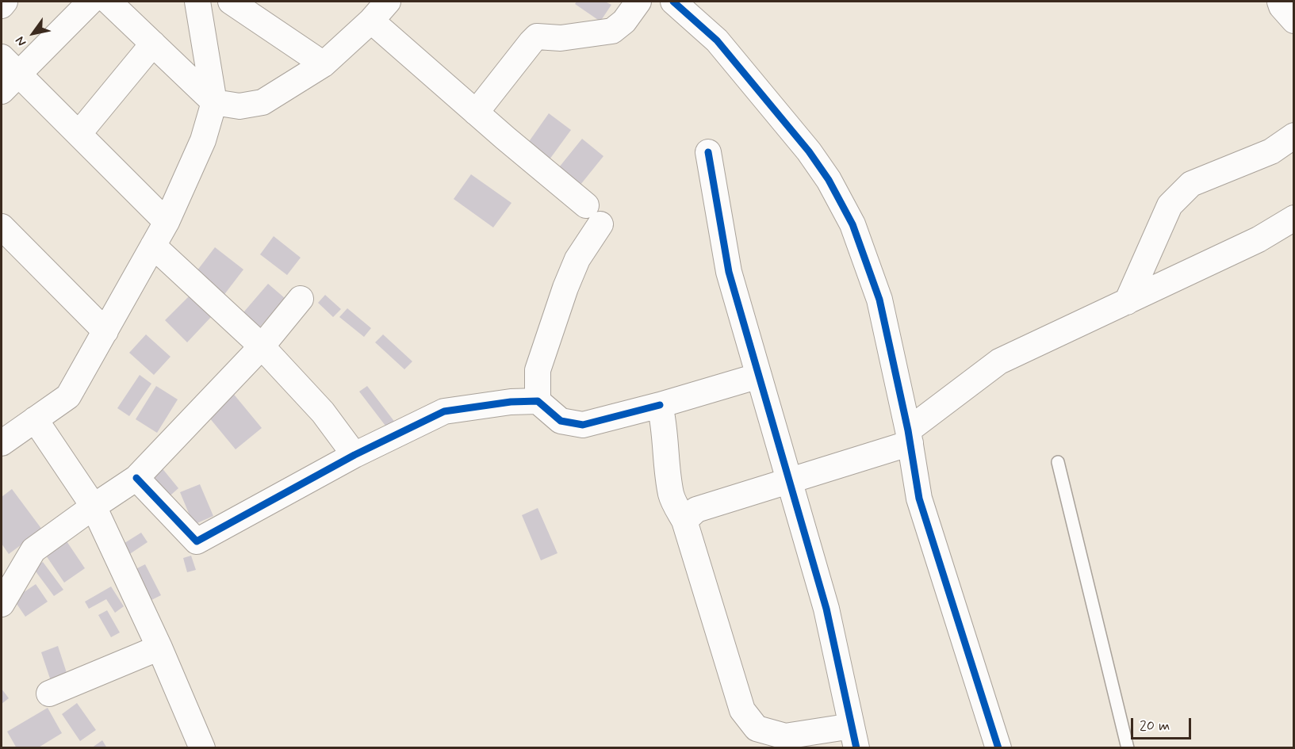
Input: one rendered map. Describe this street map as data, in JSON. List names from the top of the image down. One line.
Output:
{"scale_bar":"20 m","north":"bottom left"}
